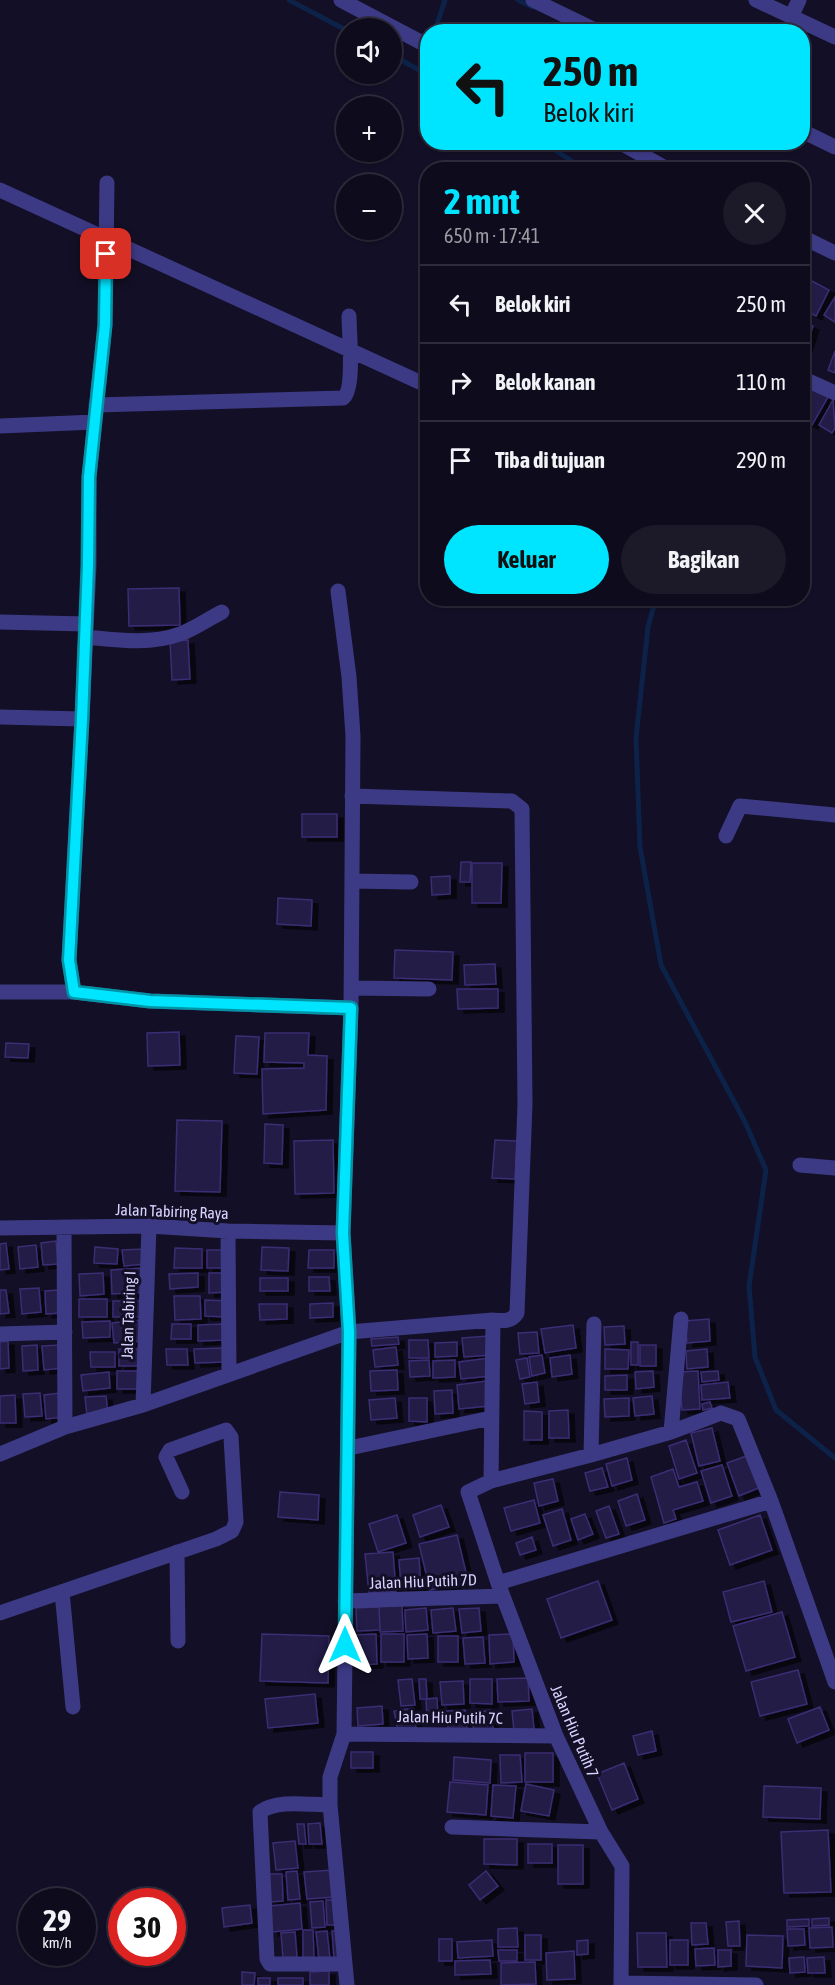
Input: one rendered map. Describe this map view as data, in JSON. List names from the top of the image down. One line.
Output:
{"streets":{"street":["Jalan Tabiring Raya","Jalan Tabiring I","Jalan Hiu Putih 7D","Jalan Hiu Putih 7C","Jalan Hiu Putih 7"]},"crossings":[["Jalan Tabiring Raya","Jalan Tabiring I"],["Jalan Hiu Putih 7D","Jalan Hiu Putih 7"],["Jalan Hiu Putih 7C","Jalan Hiu Putih 7"]],"page":{"map_buttons":["+","−"],"turn":["250 m","Belok kiri"],"heading":["2 mnt","650 m · 17:41"],"list":[{"name":"Belok kiri","value":"250 m"},{"name":"Belok kanan","value":"110 m"},{"name":"Tiba di tujuan","value":"290 m"}],"buttons":["Keluar","Bagikan"],"speed":"29 km/h","limit":"30"}}
